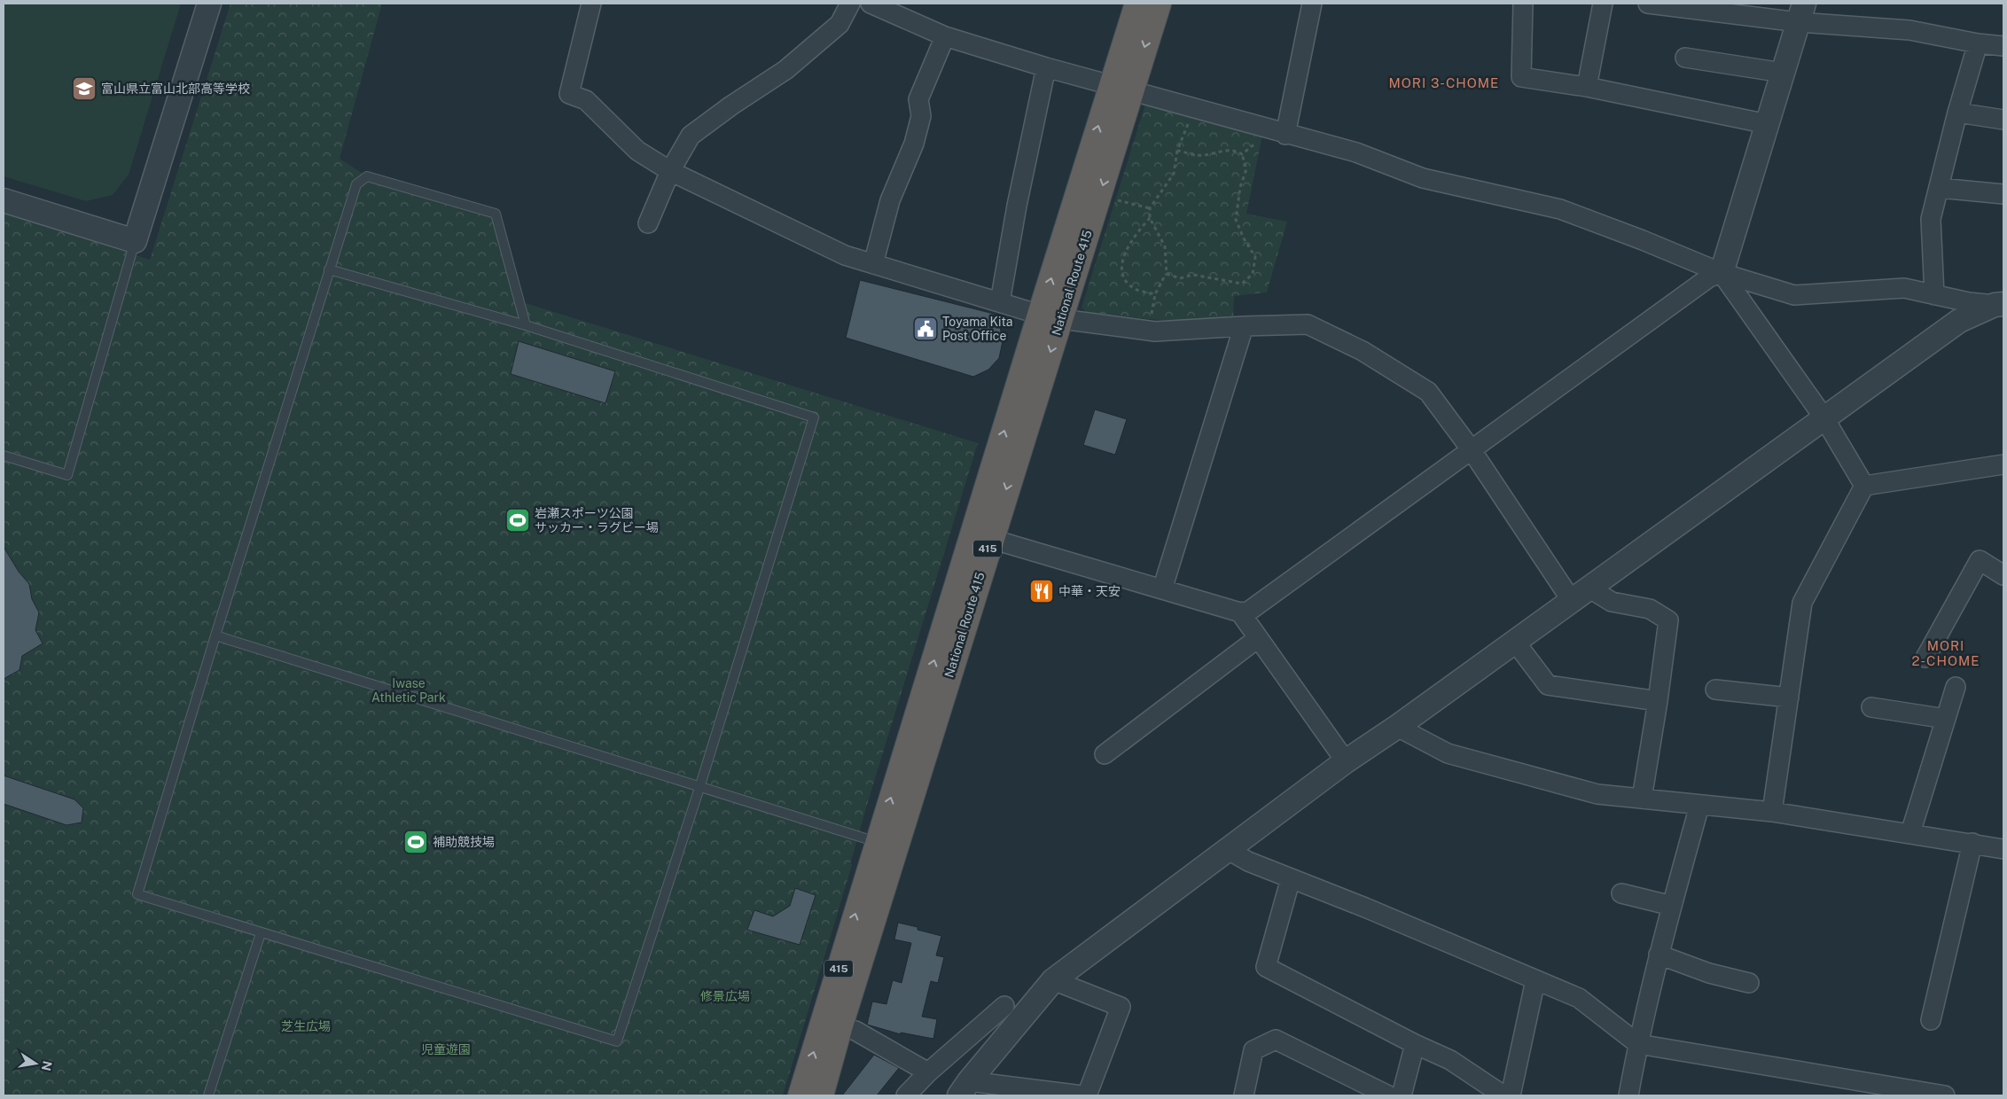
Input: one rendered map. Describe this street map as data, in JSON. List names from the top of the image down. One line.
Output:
{"streets":{"highway":["National Route 415","415"]},"districts":["MORI 3-CHOME","MORI 2-CHOME"],"parks":["Iwase Athletic Park","修景広場","芝生広場","児童遊園"],"places":{"school or university":["富山県立富山北部高等学校"],"public building":["Toyama Kita Post Office"],"sports":["岩瀬スポーツ公園 サッカー・ラグビー場","補助競技場"],"restaurant":["中華・天安"]},"north":"right"}
